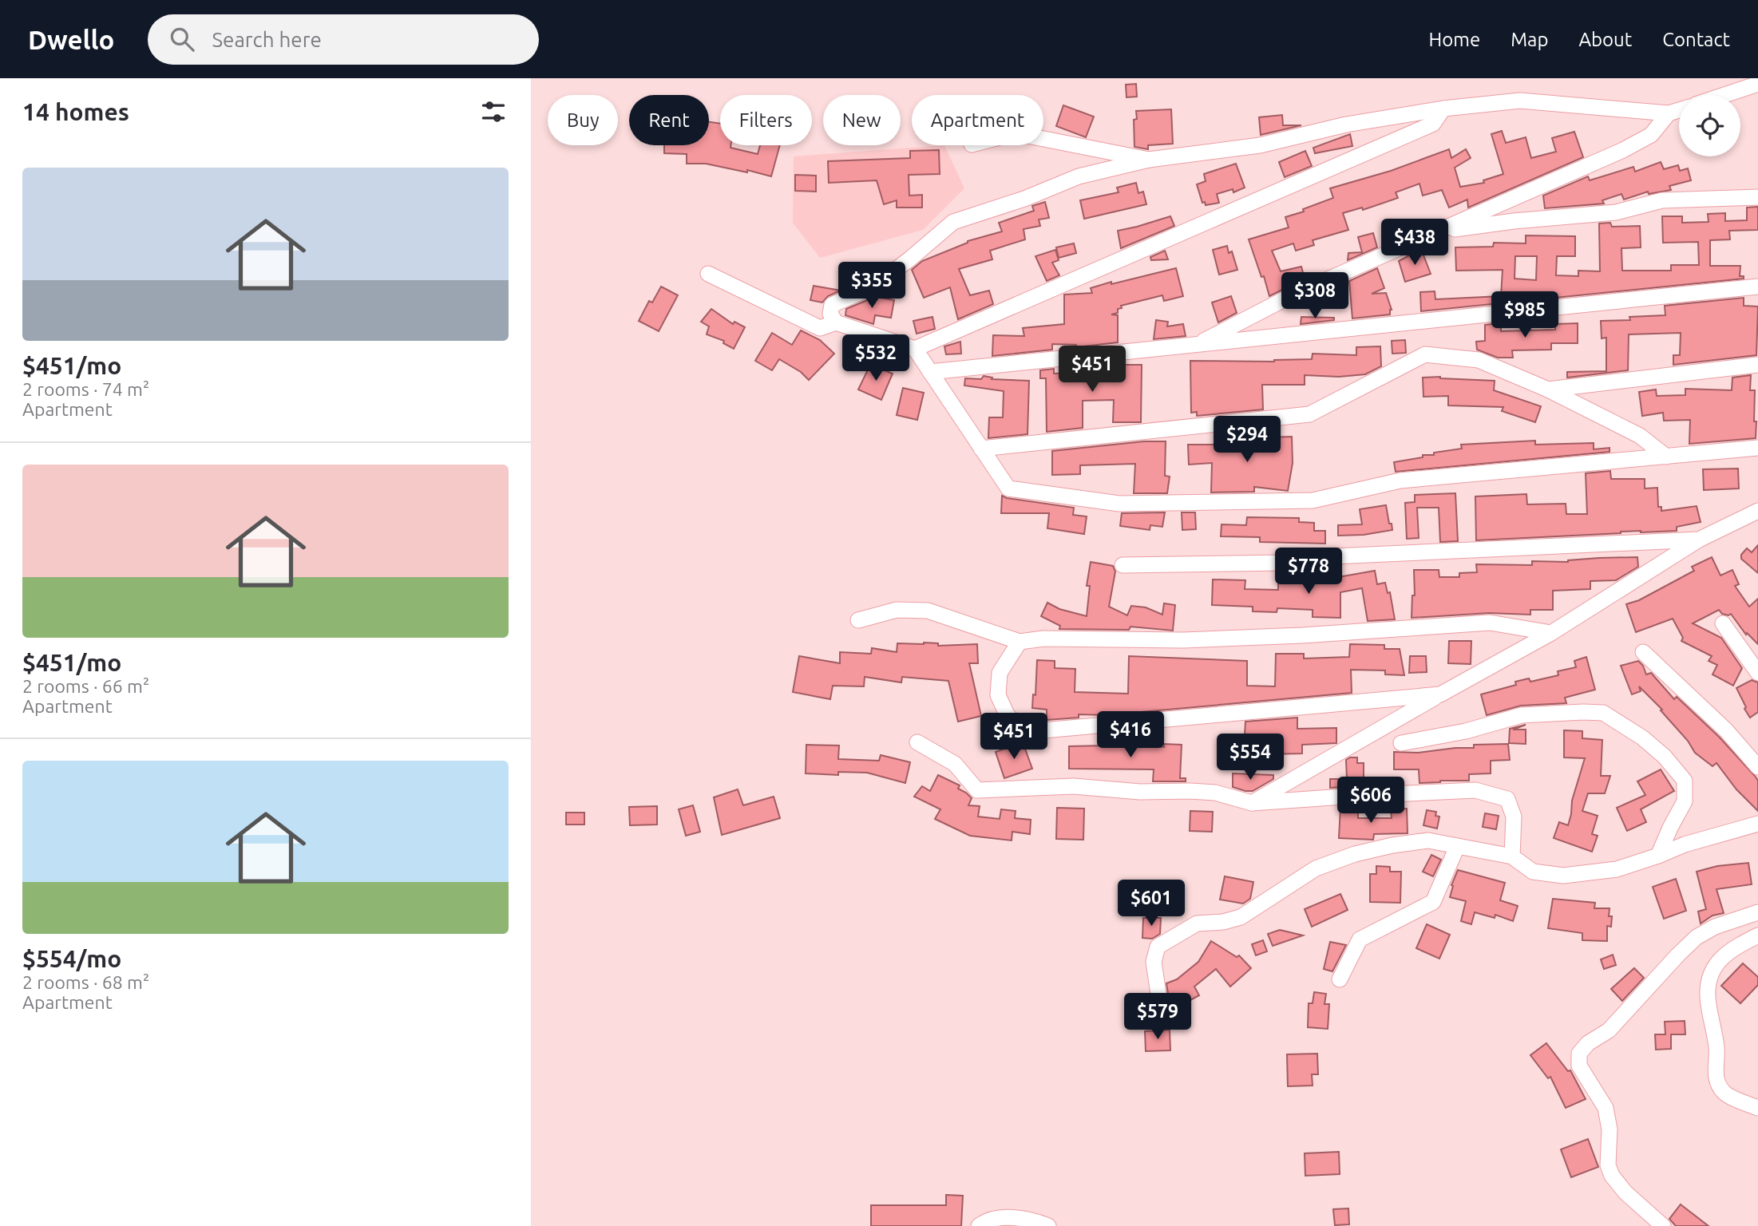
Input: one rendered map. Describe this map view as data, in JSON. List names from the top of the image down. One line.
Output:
{"page":{"header":"Dwello","search":"Search here","nav":["Home","Map","About","Contact"],"heading":"14 homes","chip":["Buy","Rent","Filters","New","Apartment"],"list":[{"name":"$451/mo","note":"2 rooms · 74 m² · Apartment"},{"name":"$451/mo","note":"2 rooms · 66 m² · Apartment"},{"name":"$554/mo","note":"2 rooms · 68 m² · Apartment"}],"price":["$438","$355","$308","$985","$532","$451","$294","$778","$416","$451","$554","$606","$601","$579"]}}
